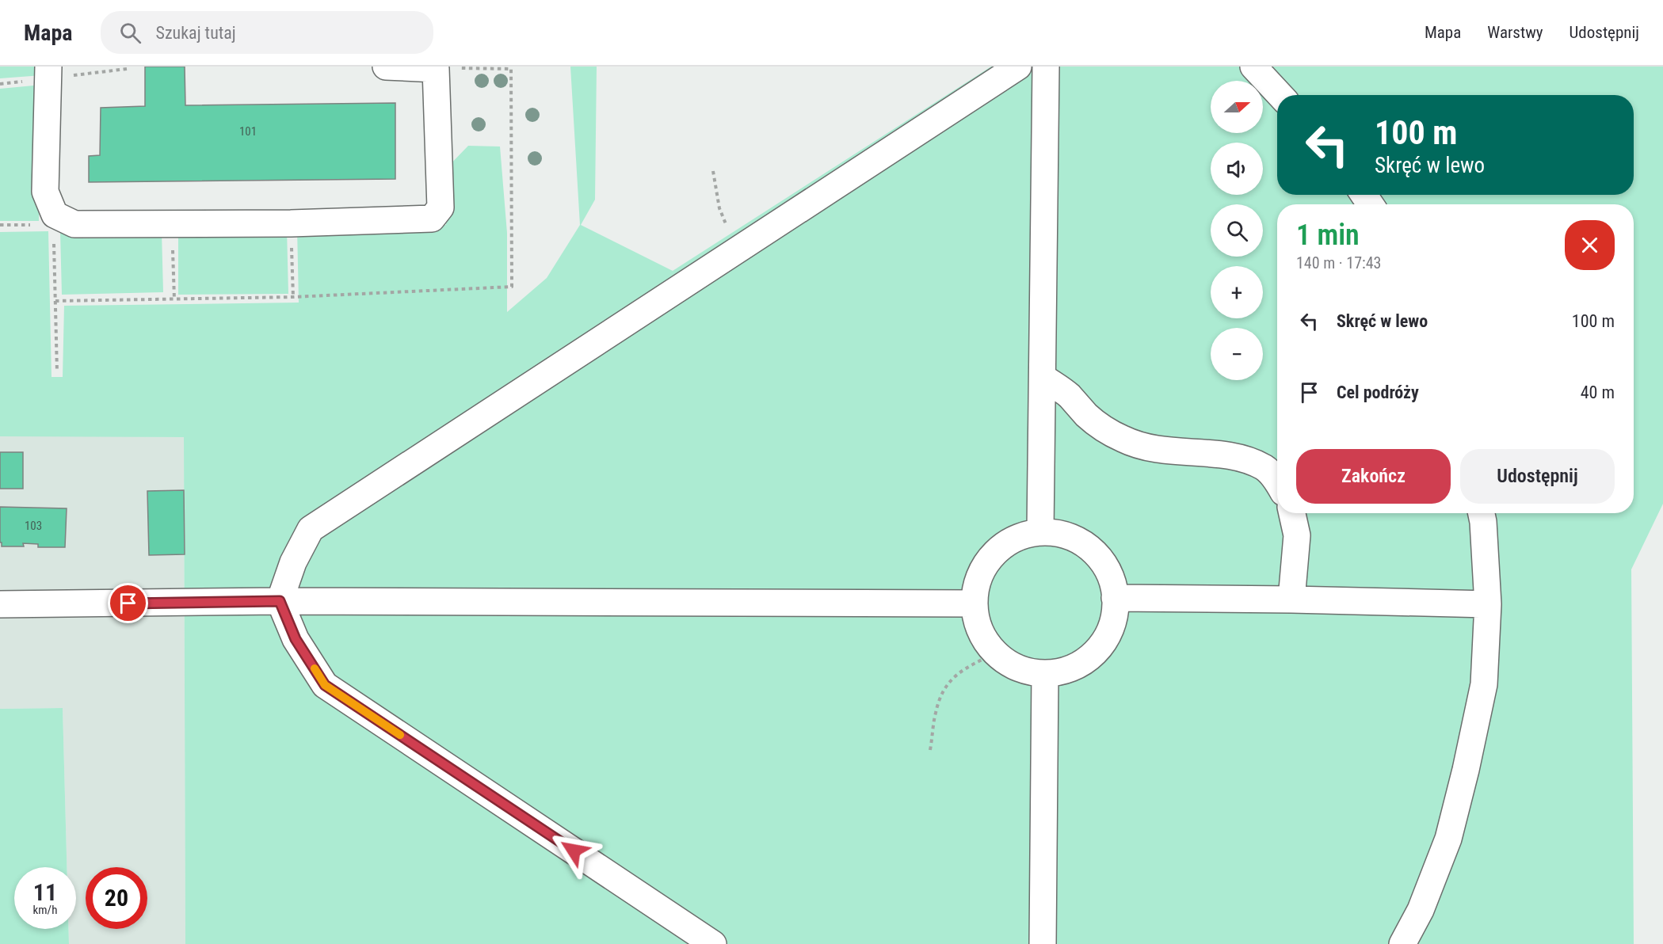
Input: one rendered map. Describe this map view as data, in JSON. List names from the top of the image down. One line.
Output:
{"house_numbers":["101","103"],"north":"right","page":{"header":"Mapa","search":"Szukaj tutaj","nav":["Mapa","Warstwy","Udostępnij"],"map_buttons":["+","−"],"turn":["100 m","Skręć w lewo"],"heading":["1 min","140 m · 17:43"],"list":[{"name":"Skręć w lewo","value":"100 m"},{"name":"Cel podróży","value":"40 m"}],"buttons":["Zakończ","Udostępnij"],"speed":"11 km/h","limit":"20"}}
